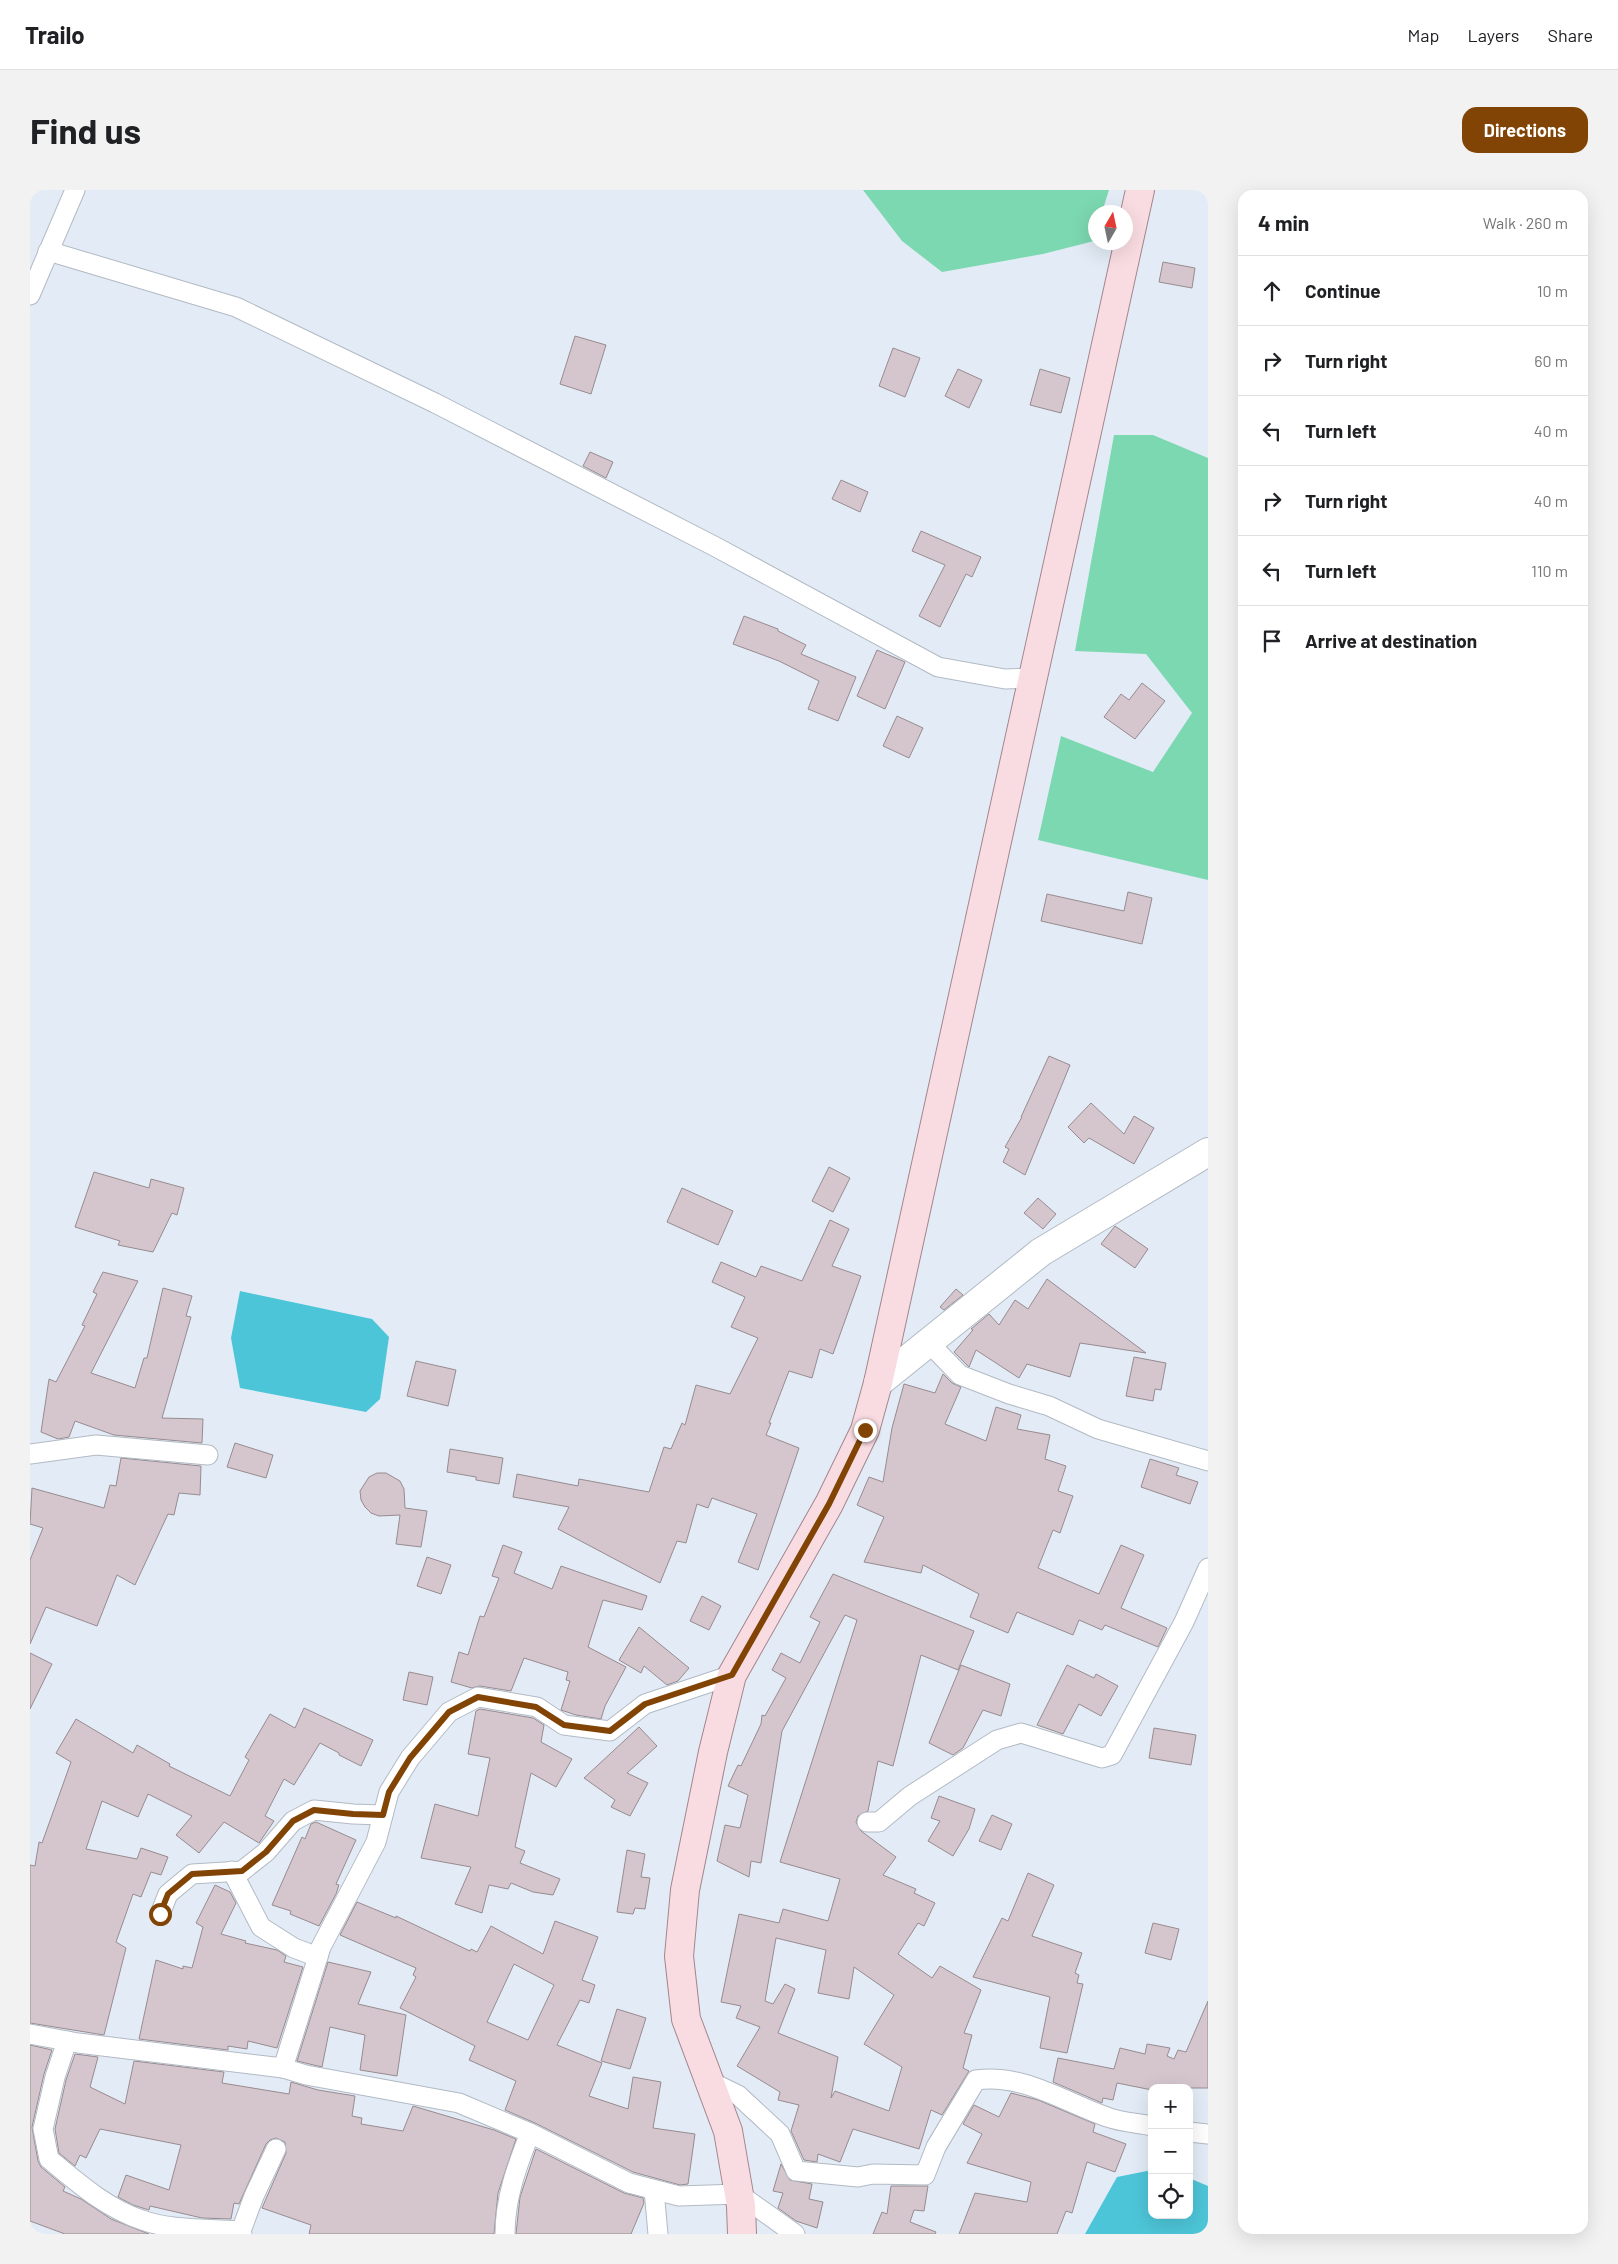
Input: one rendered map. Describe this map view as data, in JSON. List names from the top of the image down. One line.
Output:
{"north":"top","page":{"header":"Trailo","nav":["Map","Layers","Share"],"buttons":"Directions","title":"Find us","heading":["4 min","Walk · 260 m"],"list":[["Continue","10 m"],["Turn right","60 m"],["Turn left","40 m"],["Turn right","40 m"],["Turn left","110 m"],"Arrive at destination"],"map_buttons":["+","−"]}}
